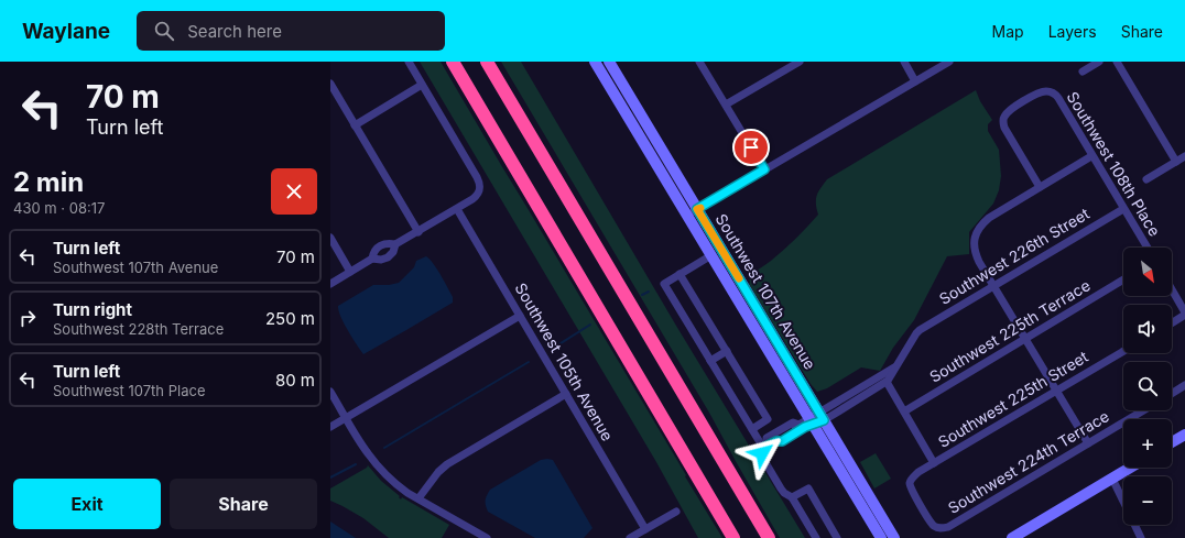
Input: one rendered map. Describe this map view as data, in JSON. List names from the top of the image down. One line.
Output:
{"streets":{"street":["Southwest 108th Place","Southwest 226th Street","Southwest 107th Avenue","Southwest 225th Terrace","Southwest 105th Avenue","Southwest 225th Street","Southwest 224th Terrace"]},"crossings":[["Southwest 108th Place","Southwest 226th Street"],["Southwest 225th Street","Southwest 224th Terrace"]],"north":"bottom right","page":{"header":"Waylane","search":"Search here","nav":["Map","Layers","Share"],"turn":["70 m","Turn left"],"heading":["2 min","430 m · 08:17"],"list":[{"name":"Turn left","note":"Southwest 107th Avenue","value":"70 m"},{"name":"Turn right","note":"Southwest 228th Terrace","value":"250 m"},{"name":"Turn left","note":"Southwest 107th Place","value":"80 m"}],"map_buttons":["+","−"],"buttons":["Exit","Share"]}}
